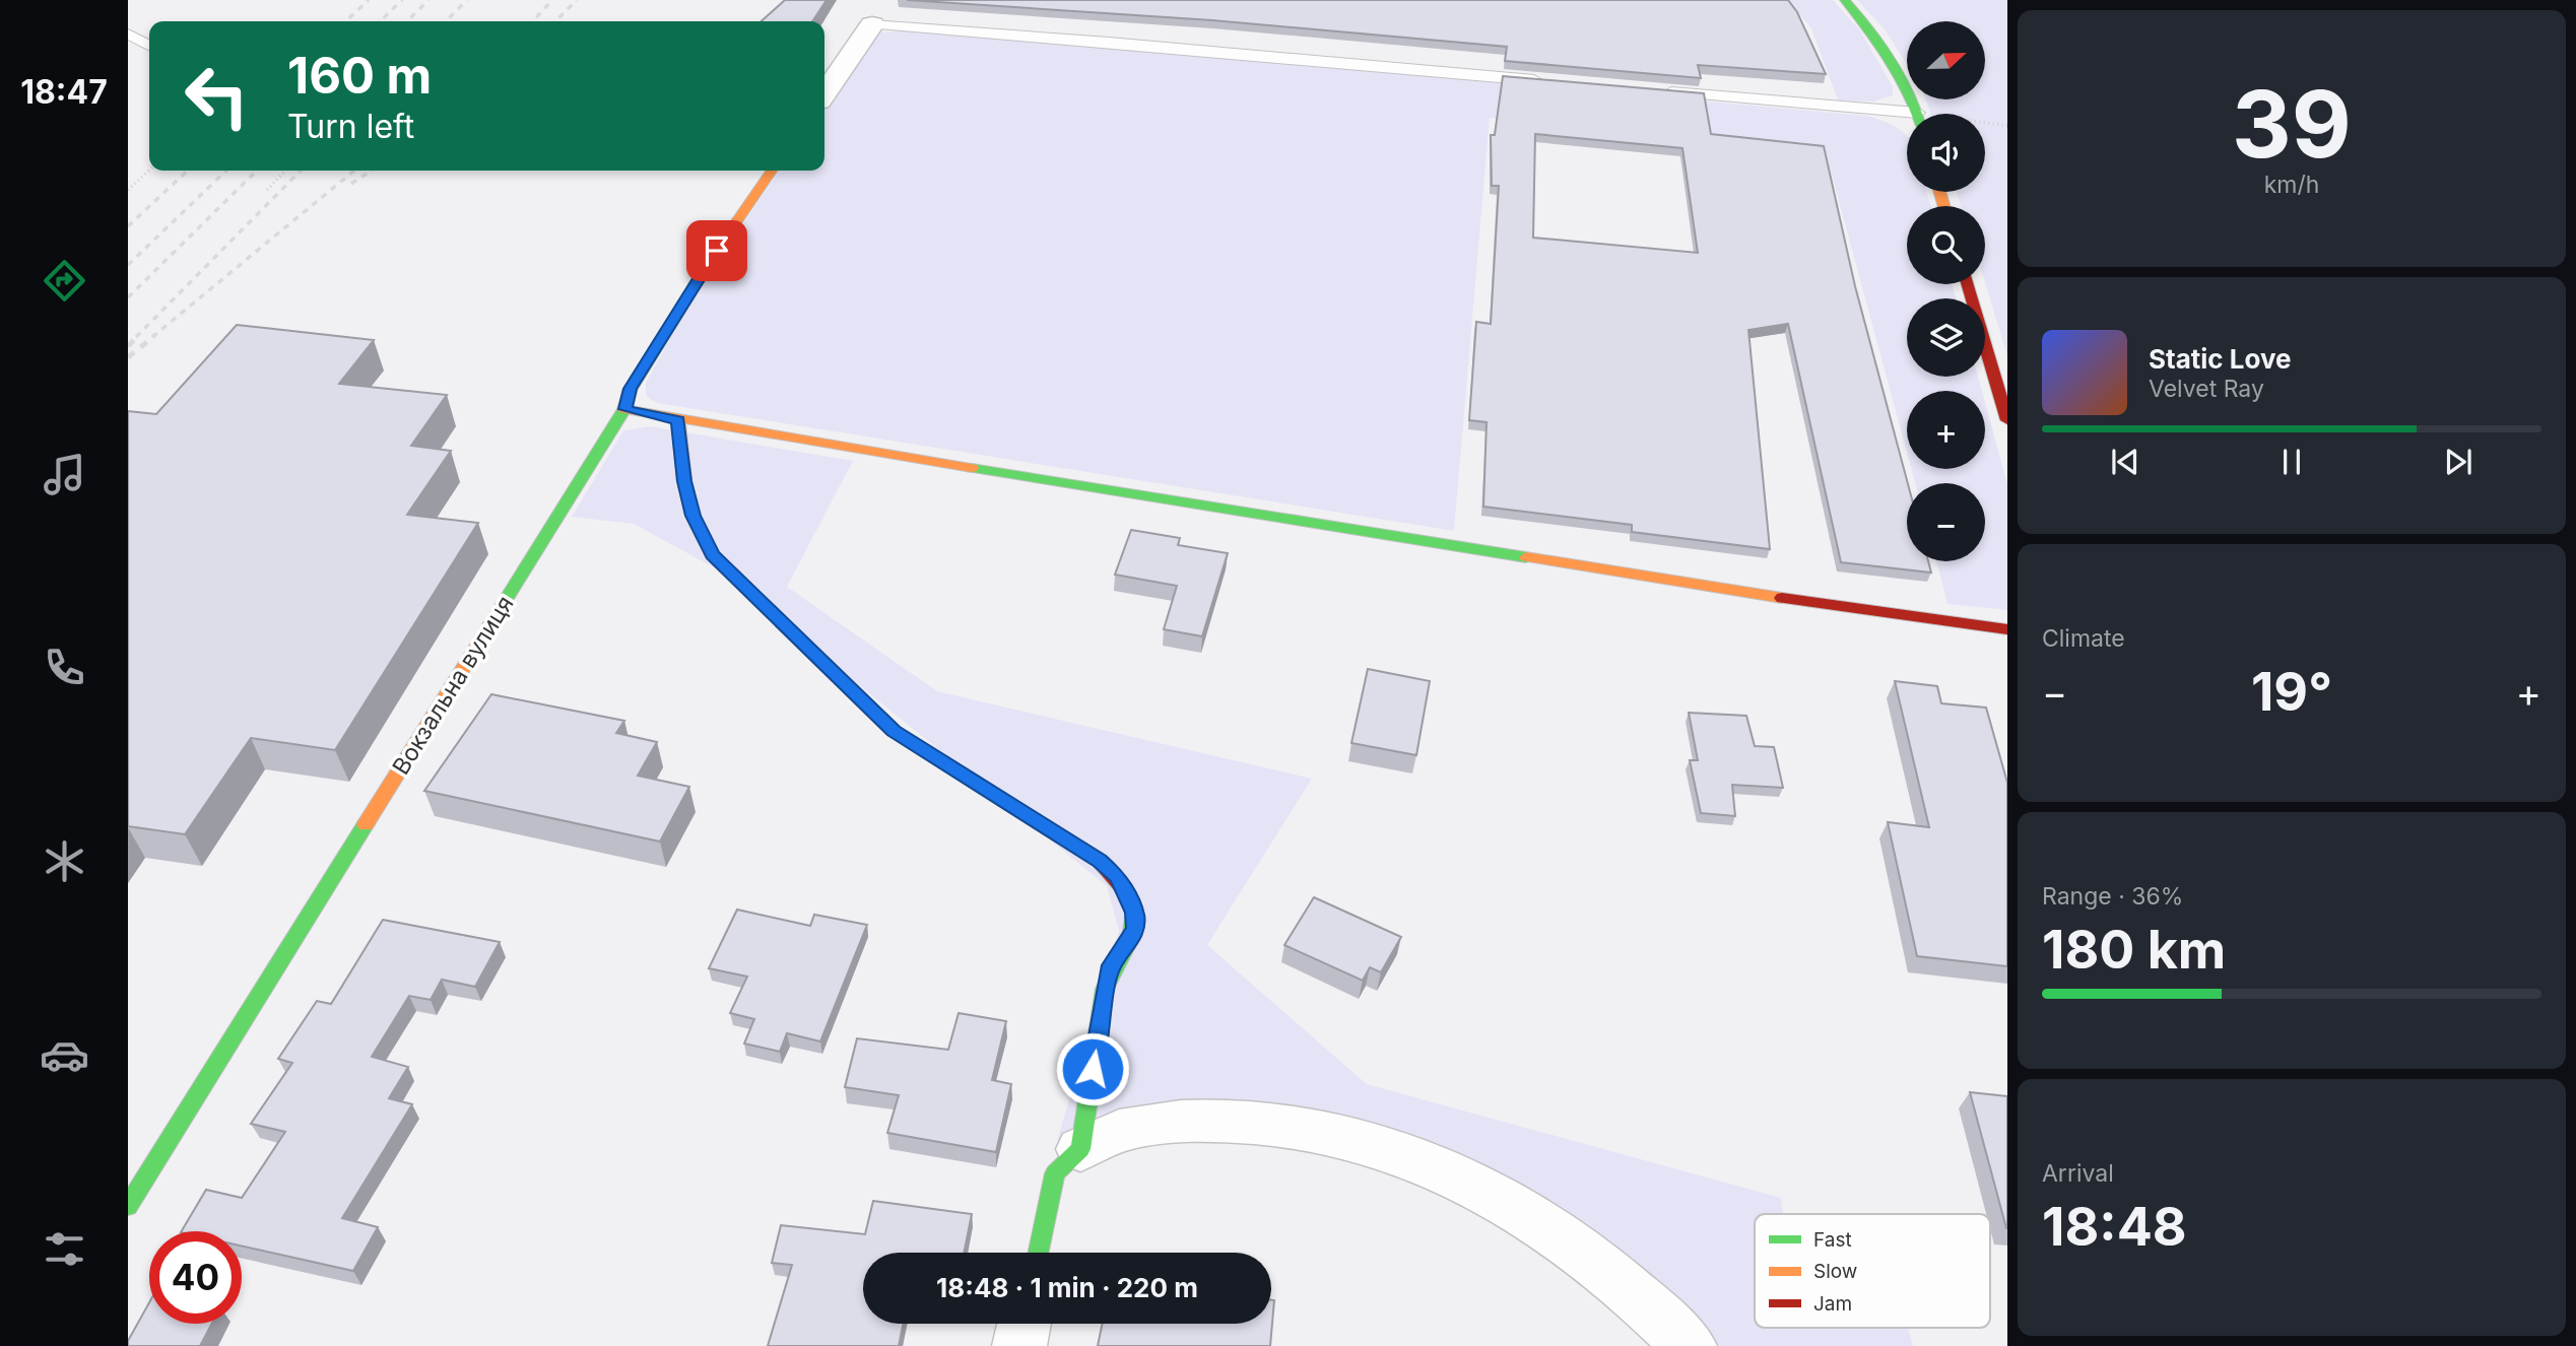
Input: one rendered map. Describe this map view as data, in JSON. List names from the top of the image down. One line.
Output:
{"streets":{"street":["Вокзальна вулиця"]},"legend":["Fast","Slow","Jam"],"north":"right","page":{"tabs":"18:47","tile":[["39","km/h"],"Climate",["Range · 36%","180 km"],["Arrival","18:48"]],"map_buttons":["+","−"],"turn":["160 m","Turn left"],"song":["Static Love","Velvet Ray"],"heat":["−","19°","+"],"limit":"40","trip":"18:48 · 1 min · 220 m"}}
